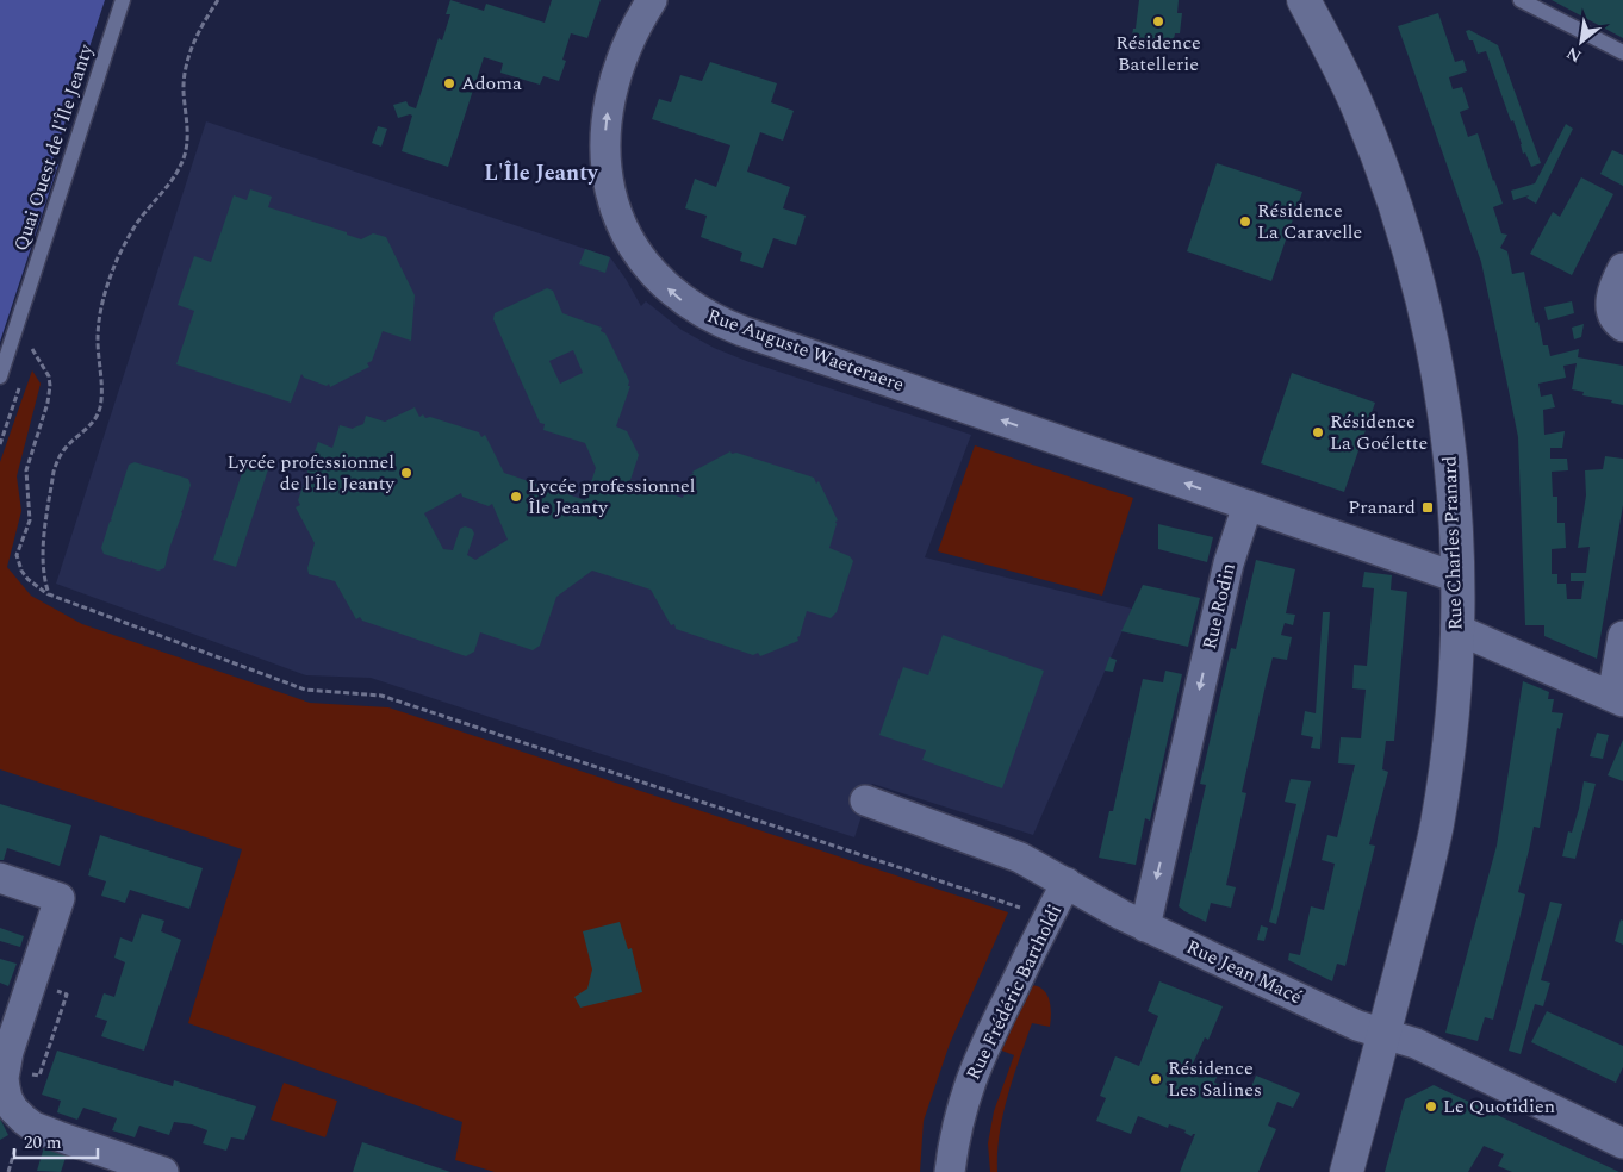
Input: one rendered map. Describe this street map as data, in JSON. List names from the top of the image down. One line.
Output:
{"streets":{"street":["Rue Auguste Waeteraere","Rue Charles Pranard","Rue Rodin","Rue Jean Macé","Rue Frédéric Bartholdi"],"lane":["Quai Ouest de l'Île Jeanty"]},"crossings":[["Rue Auguste Waeteraere","Rue Rodin"],["Rue Charles Pranard","Rue Jean Macé"],["Rue Rodin","Rue Jean Macé"],["Rue Jean Macé","Rue Frédéric Bartholdi"]],"one_way":["Rue Auguste Waeteraere","Rue Rodin"],"districts":["L'Île Jeanty"],"places":{"other":["Résidence Batellerie","Adoma","Résidence La Caravelle","Résidence La Goélette","Lycée professionnel de l'Île Jeanty","Lycée professionnel Île Jeanty","Résidence Les Salines","Le Quotidien"],"transit":["Pranard"]},"scale_bar":"20 m","north":"bottom left"}
